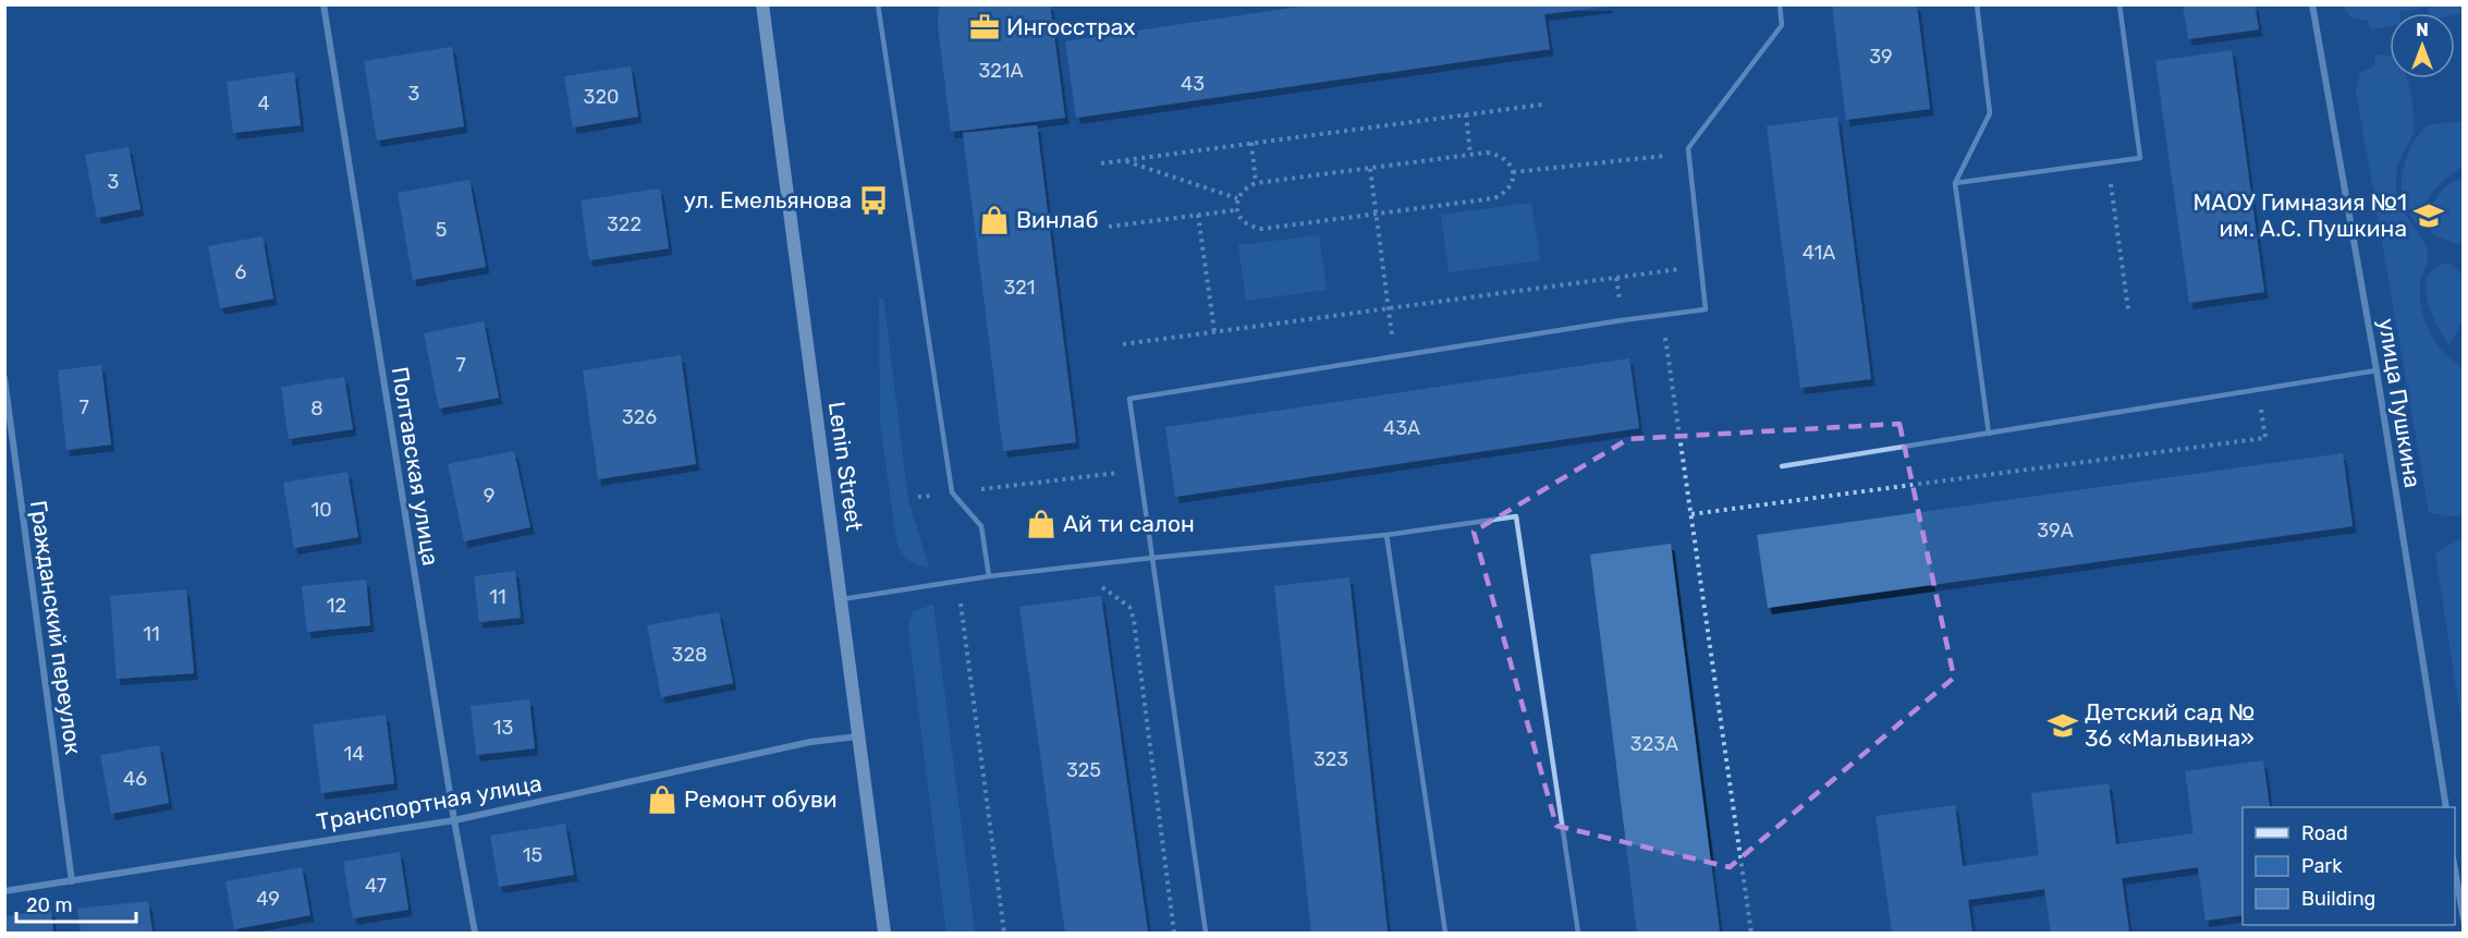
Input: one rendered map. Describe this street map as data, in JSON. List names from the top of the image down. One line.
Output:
{"streets":{"main road":["Lenin Street"],"street":["улица Пушкина","Полтавская улица","Гражданский переулок","Транспортная улица"]},"crossings":[["Полтавская улица","Транспортная улица"],["Lenin Street","Транспортная улица"],["Гражданский переулок","Транспортная улица"]],"places":{"office":["Ингосстрах"],"bus stop":["ул. Емельянова"],"school or university":["МАОУ Гимназия №1 им. А.С. Пушкина","Детский сад № 36 «Мальвина»"],"shop":["Винлаб","Ай ти салон","Ремонт обуви"]},"house_numbers":["39","321А","43","3","320","4","3","322","5","41А","6","321","7","7","8","326","43А","9","10","39А","11","12","11","328","13","323А","14","323","325","46","15","47","49"],"legend":["Road","Park","Building"],"scale_bar":"20 m","north":"top"}
